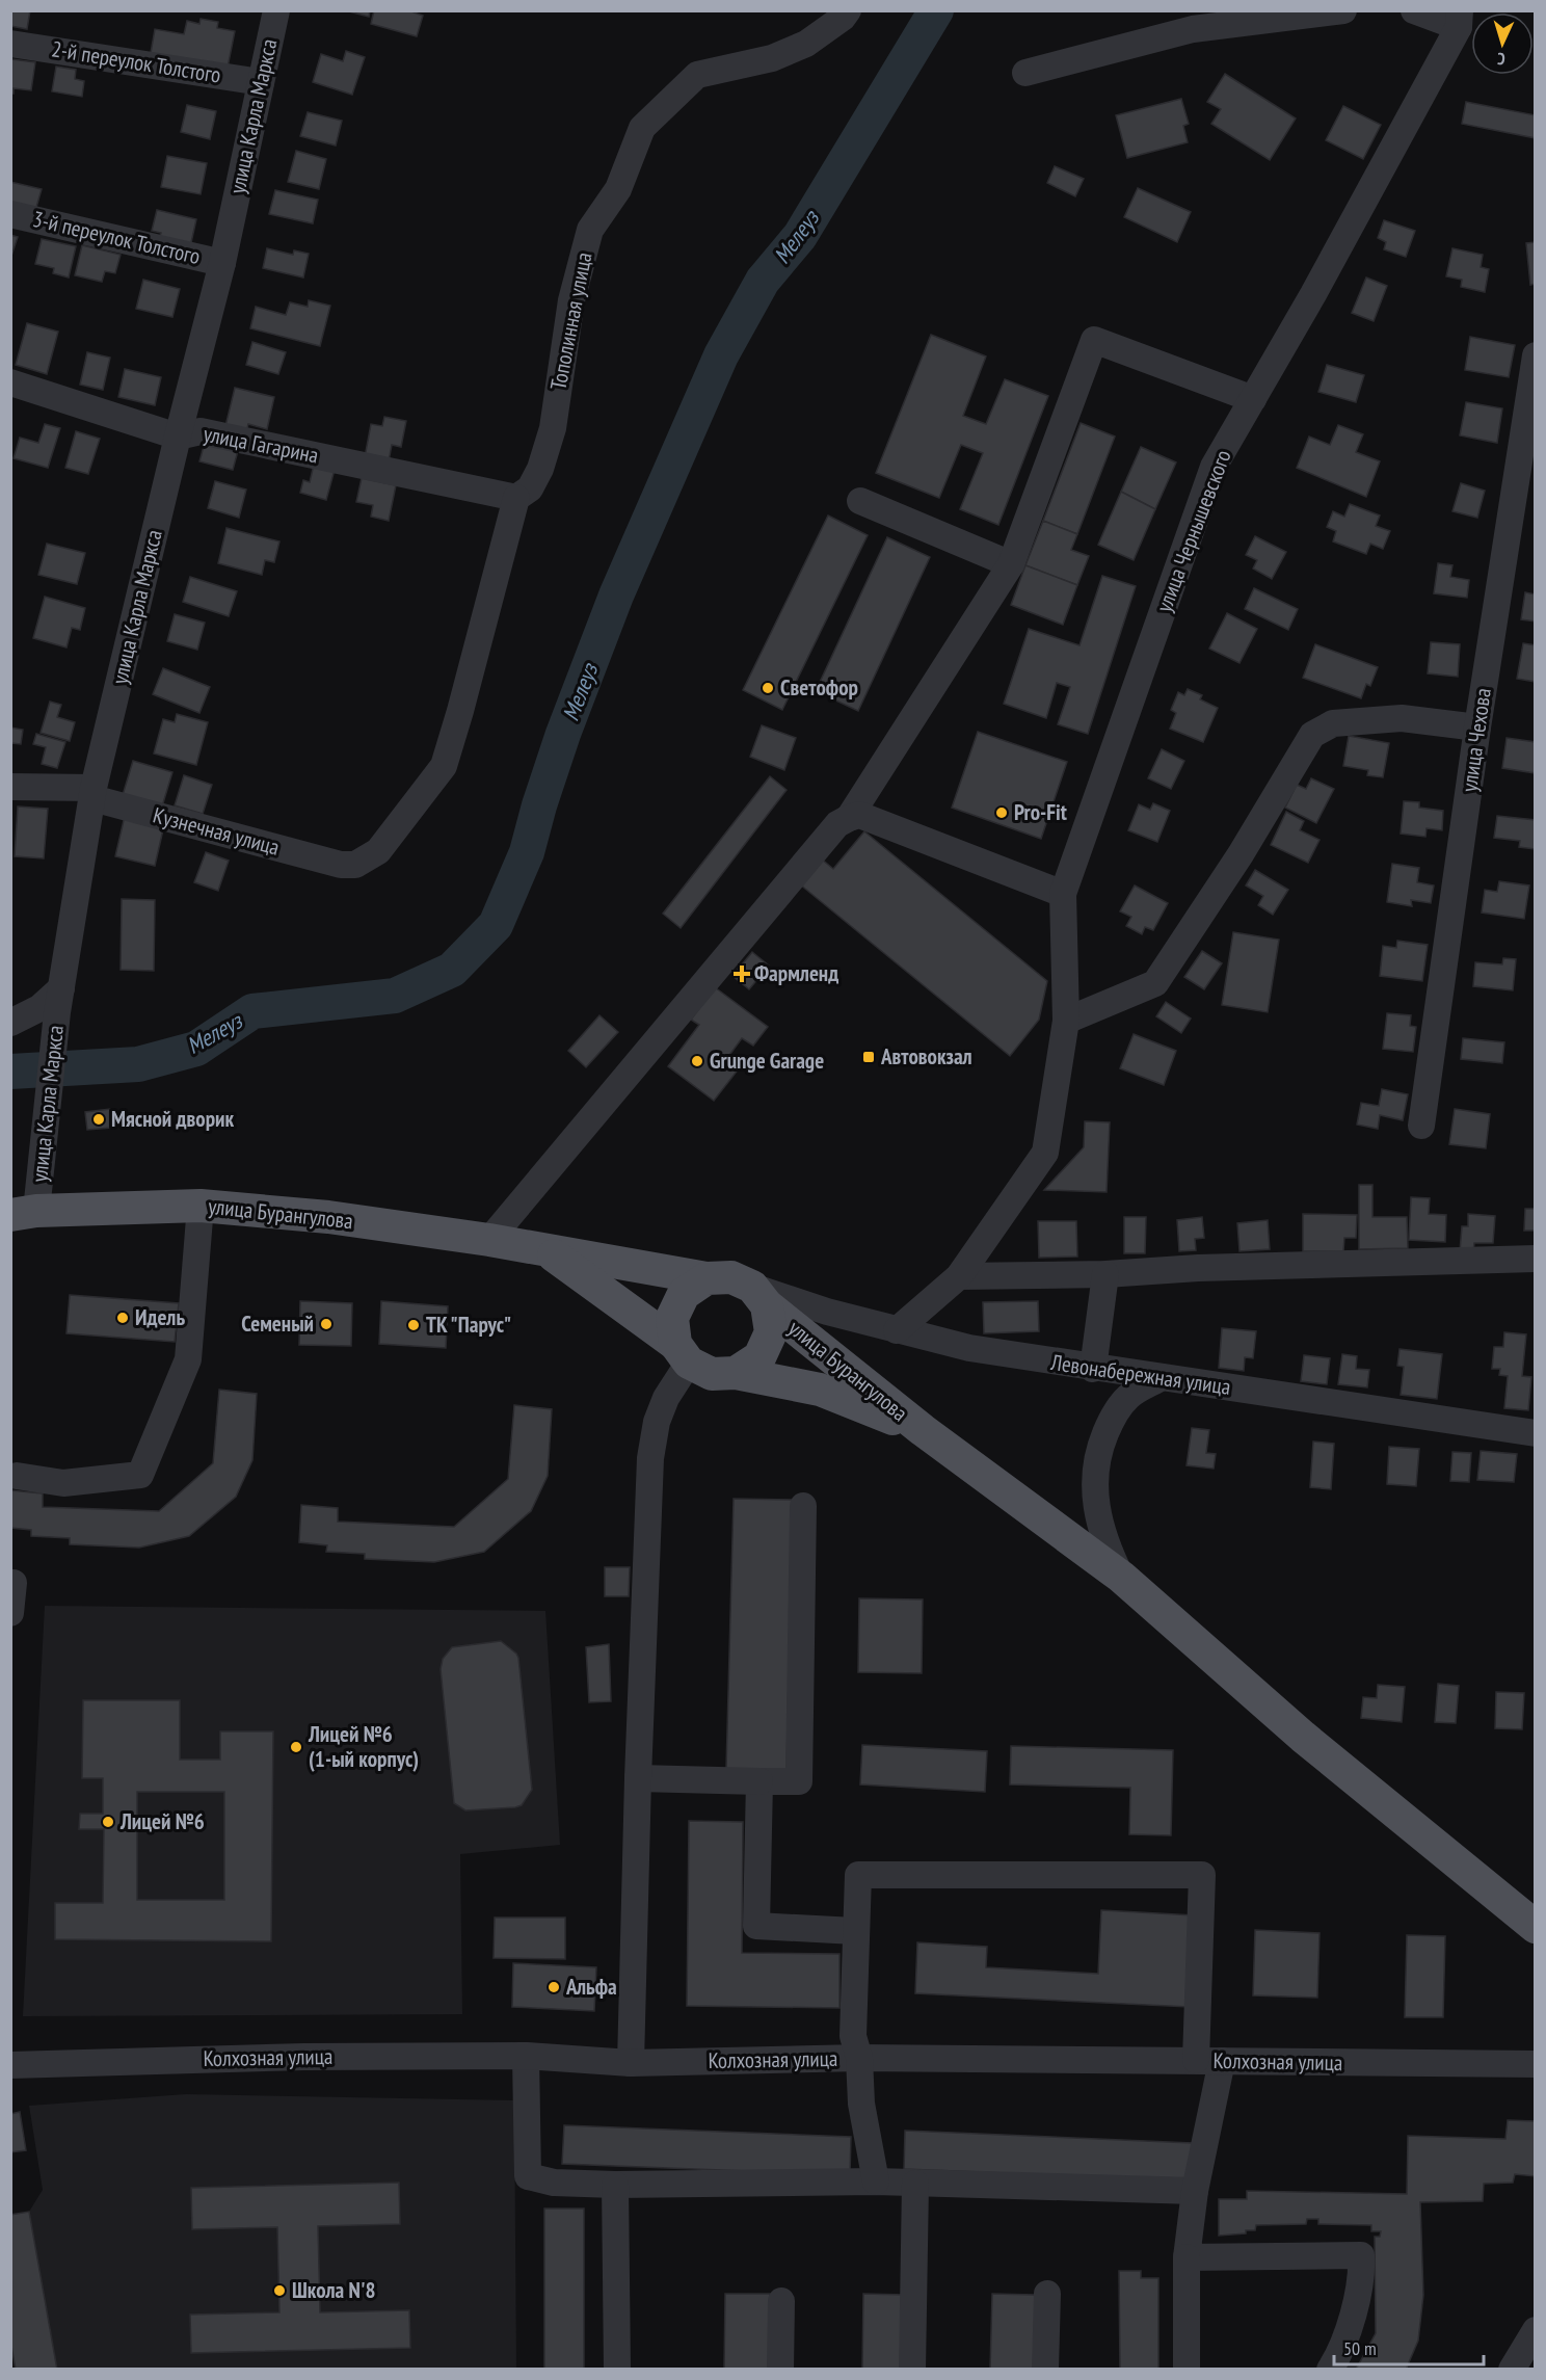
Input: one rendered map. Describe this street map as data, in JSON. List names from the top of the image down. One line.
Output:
{"streets":{"main road":["улица Бурангулова"],"street":["2-й переулок Толстого","улица Карла Маркса","3-й переулок Толстого","Тополинная улица","улица Гагарина","улица Чернышевского","улица Чехова","Кузнечная улица","Левонабережная улица","Колхозная улица"]},"crossings":[["2-й переулок Толстого","улица Карла Маркса"],["улица Карла Маркса","3-й переулок Толстого"],["улица Карла Маркса","улица Гагарина"],["улица Карла Маркса","Кузнечная улица"],["улица Карла Маркса","улица Бурангулова"],["Тополинная улица","улица Гагарина"],["Тополинная улица","Кузнечная улица"],["улица Гагарина","Кузнечная улица"],["улица Чернышевского","Левонабережная улица"],["улица Бурангулова","Левонабережная улица"]],"water":["Мелеуз"],"places":{"other":["Светофор","Pro-Fit","Grunge Garage","Мясной дворик","Идель","Семеный","ТК \"Парус\"","Лицей №6 (1-ый корпус)","Лицей №6","Альфа","Школа N'8"],"health":["Фармленд"],"transit":["Автовокзал"]},"scale_bar":"50 m","north":"bottom"}
